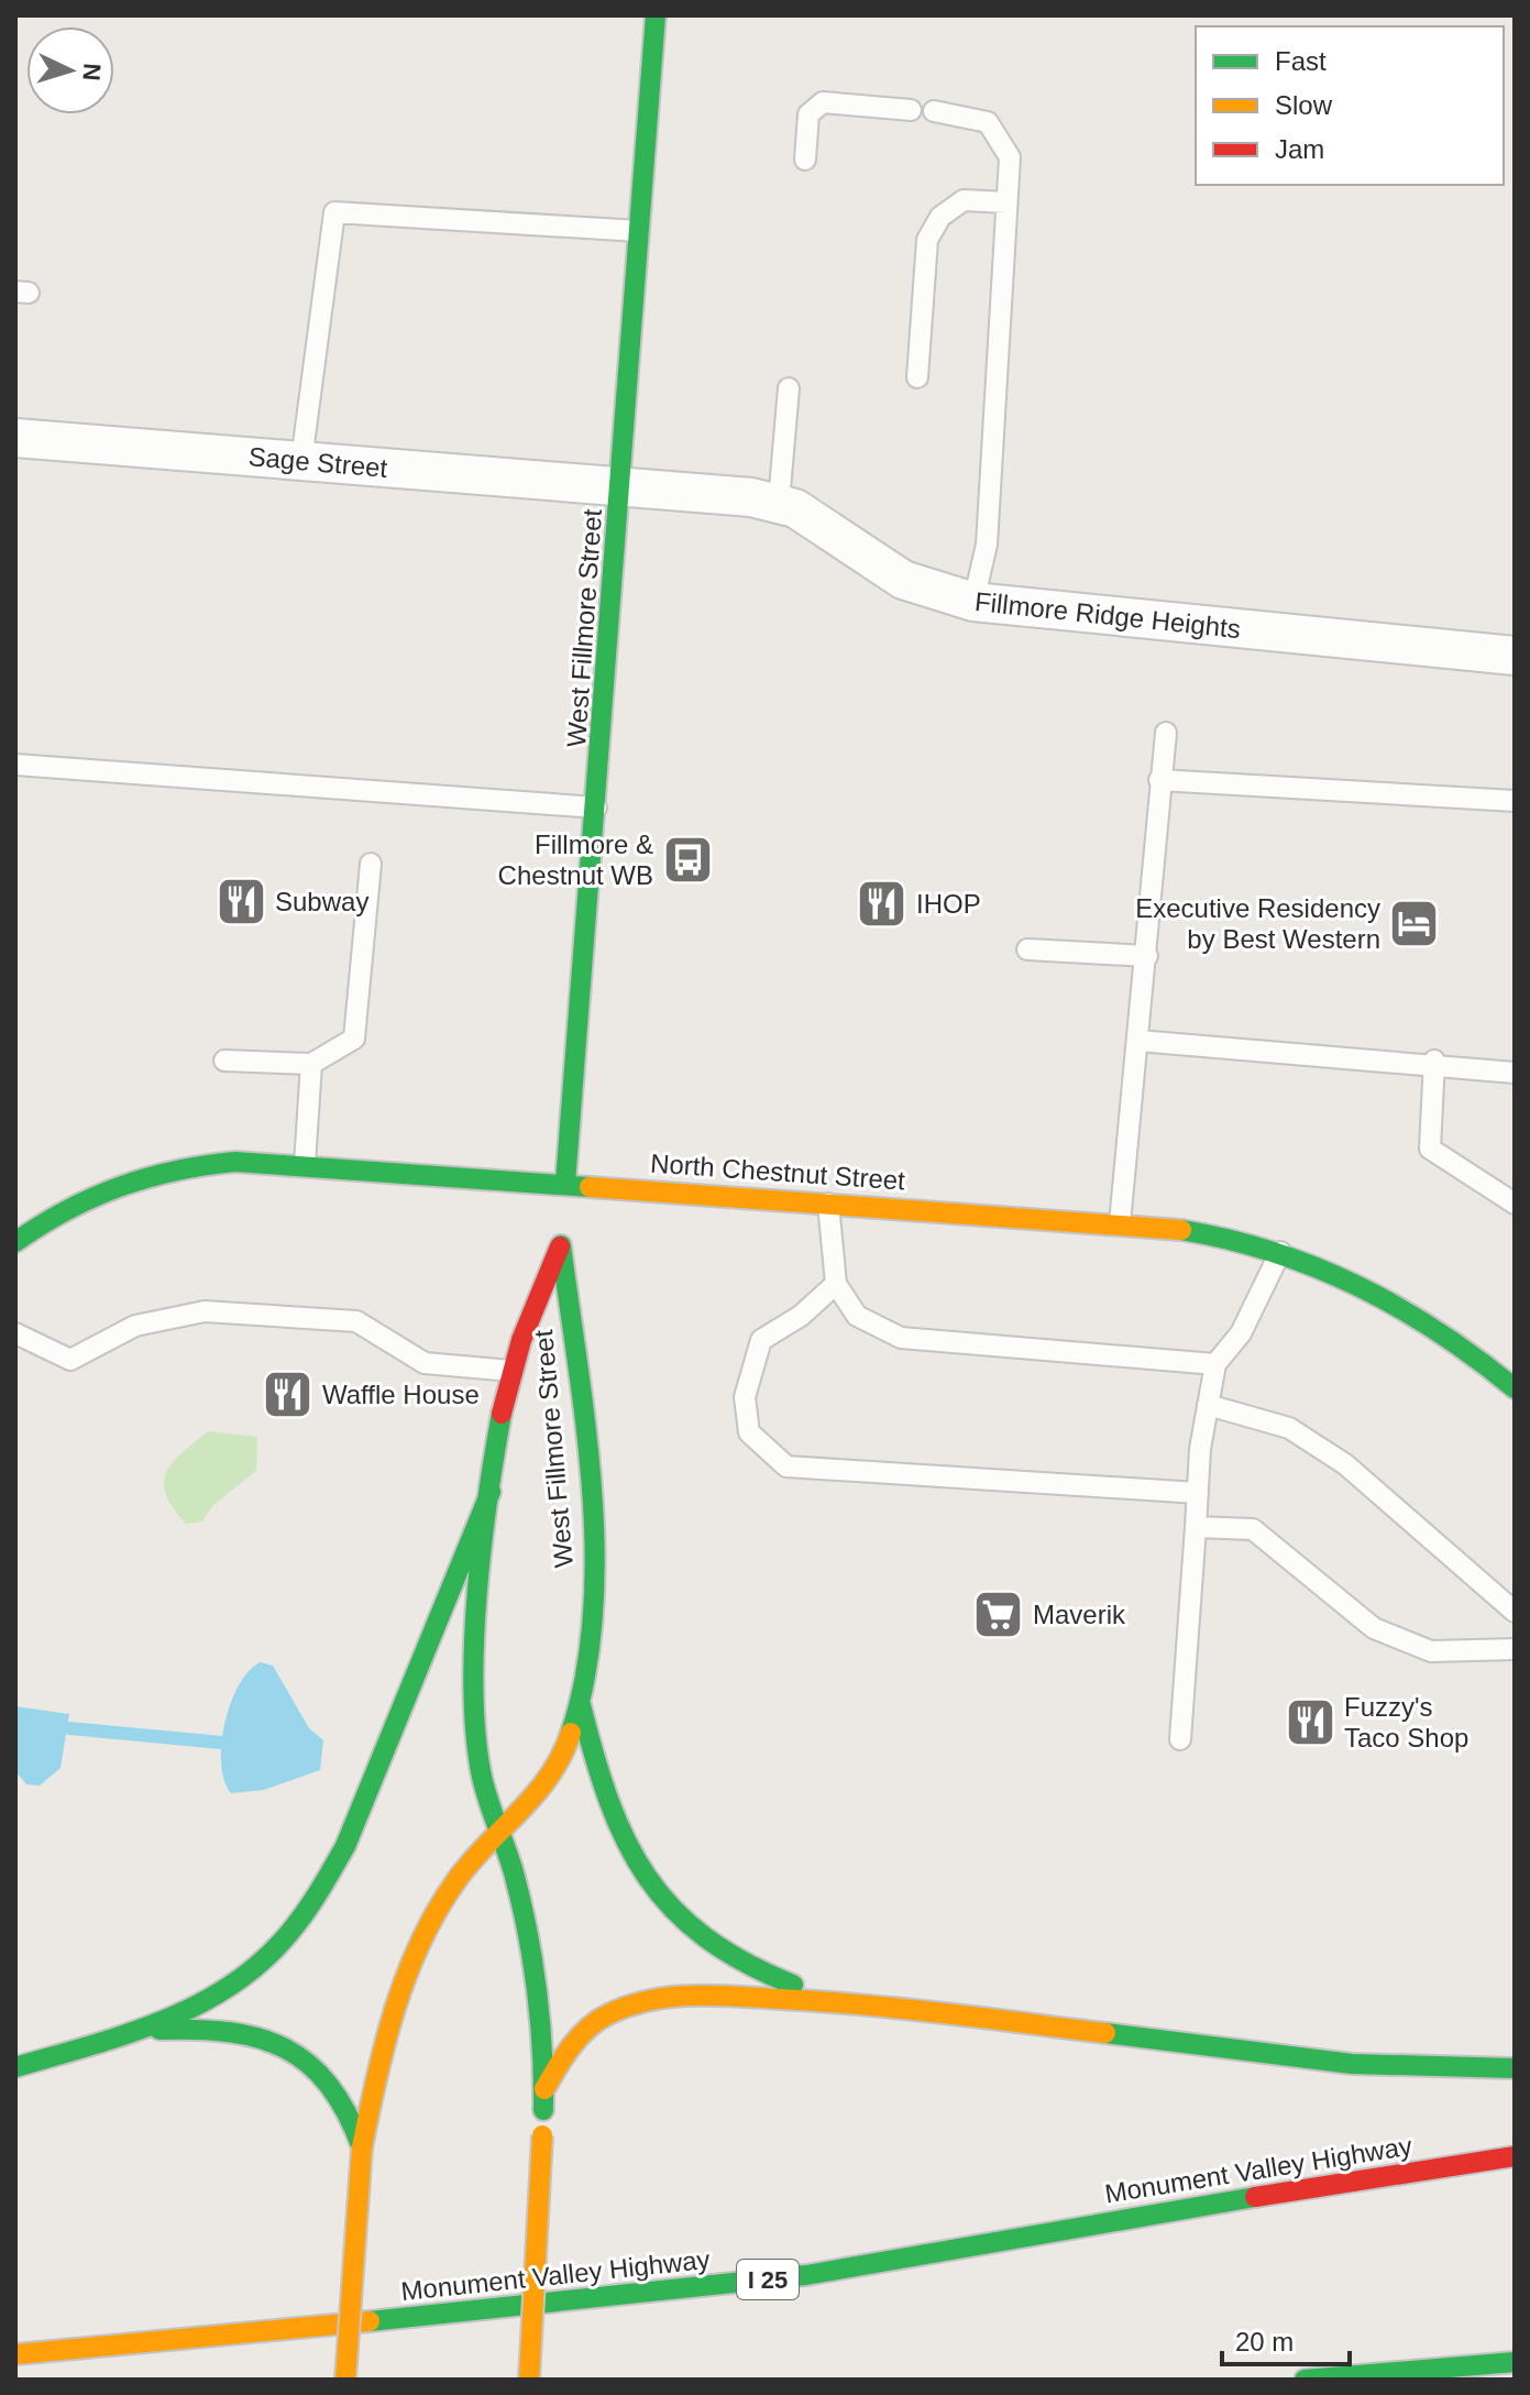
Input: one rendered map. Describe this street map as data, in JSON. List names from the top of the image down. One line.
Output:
{"streets":{"main road":["West Fillmore Street","North Chestnut Street","Monument Valley Highway","I 25"],"street":["Sage Street","Fillmore Ridge Heights"]},"crossings":[["Sage Street","Fillmore Ridge Heights"],["Sage Street","West Fillmore Street"],["Fillmore Ridge Heights","West Fillmore Street"],["West Fillmore Street","North Chestnut Street"]],"places":{"bus stop":["Fillmore & Chestnut WB"],"restaurant":["Subway","IHOP","Waffle House","Fuzzy's Taco Shop"],"hotel":["Executive Residency by Best Western"],"supermarket":["Maverik"]},"legend":["Fast","Slow","Jam"],"scale_bar":"20 m","north":"right"}
